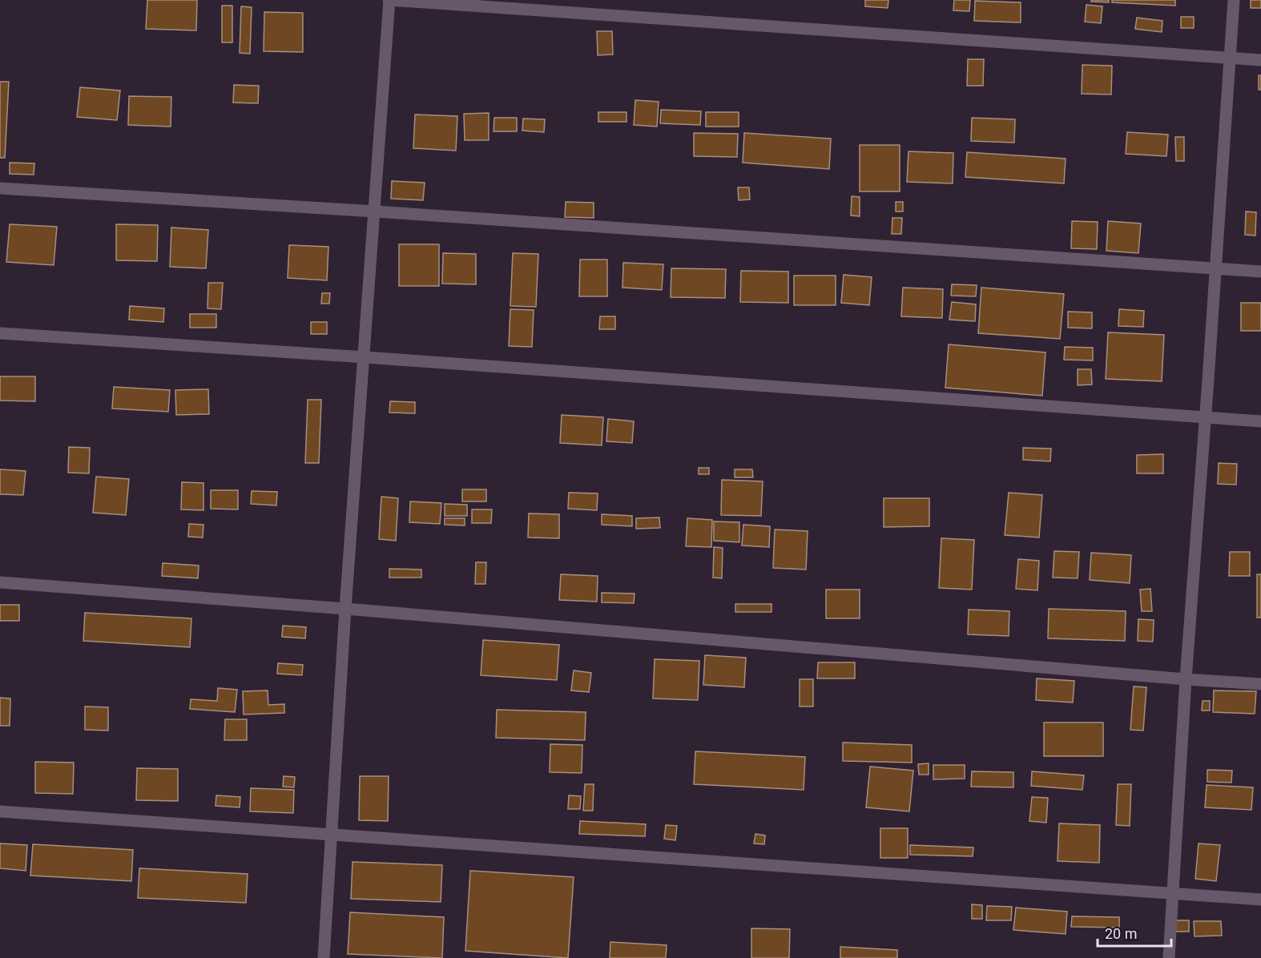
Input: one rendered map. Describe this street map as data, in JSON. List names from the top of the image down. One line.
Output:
{"scale_bar":"20 m"}
